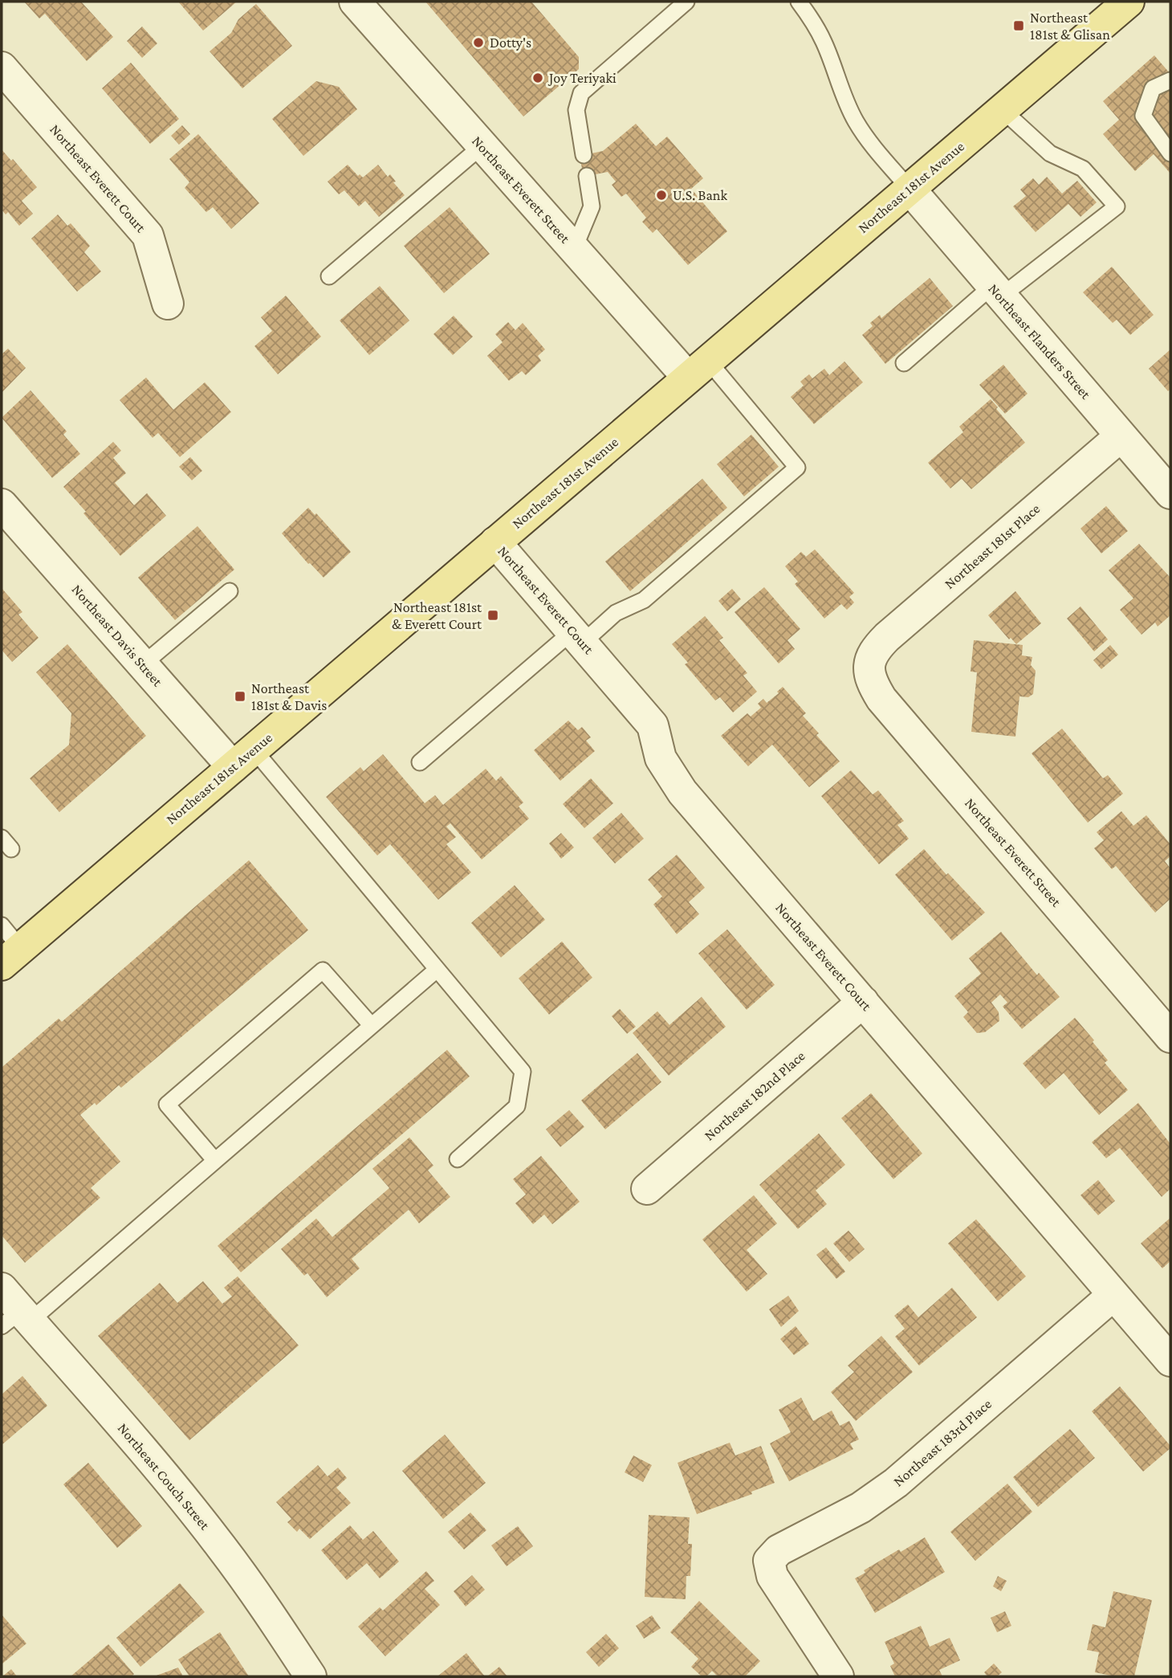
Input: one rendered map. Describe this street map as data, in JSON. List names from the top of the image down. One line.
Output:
{"streets":{"main road":["Northeast 181st Avenue"],"street":["Northeast Everett Court","Northeast Everett Street","Northeast Flanders Street","Northeast 181st Place","Northeast Davis Street","Northeast 182nd Place","Northeast 183rd Place","Northeast Couch Street"]},"crossings":[["Northeast Everett Court","Northeast 181st Avenue"],["Northeast Everett Court","Northeast 182nd Place"],["Northeast Everett Court","Northeast 183rd Place"],["Northeast 181st Avenue","Northeast Everett Street"],["Northeast 181st Avenue","Northeast Flanders Street"],["Northeast 181st Avenue","Northeast Davis Street"],["Northeast Everett Street","Northeast 181st Place"],["Northeast Flanders Street","Northeast 181st Place"]],"places":{"transit":["Northeast 181st & Glisan","Northeast 181st & Everett Court","Northeast 181st & Davis"],"other":["Dotty's","Joy Teriyaki","U.S. Bank"]}}
